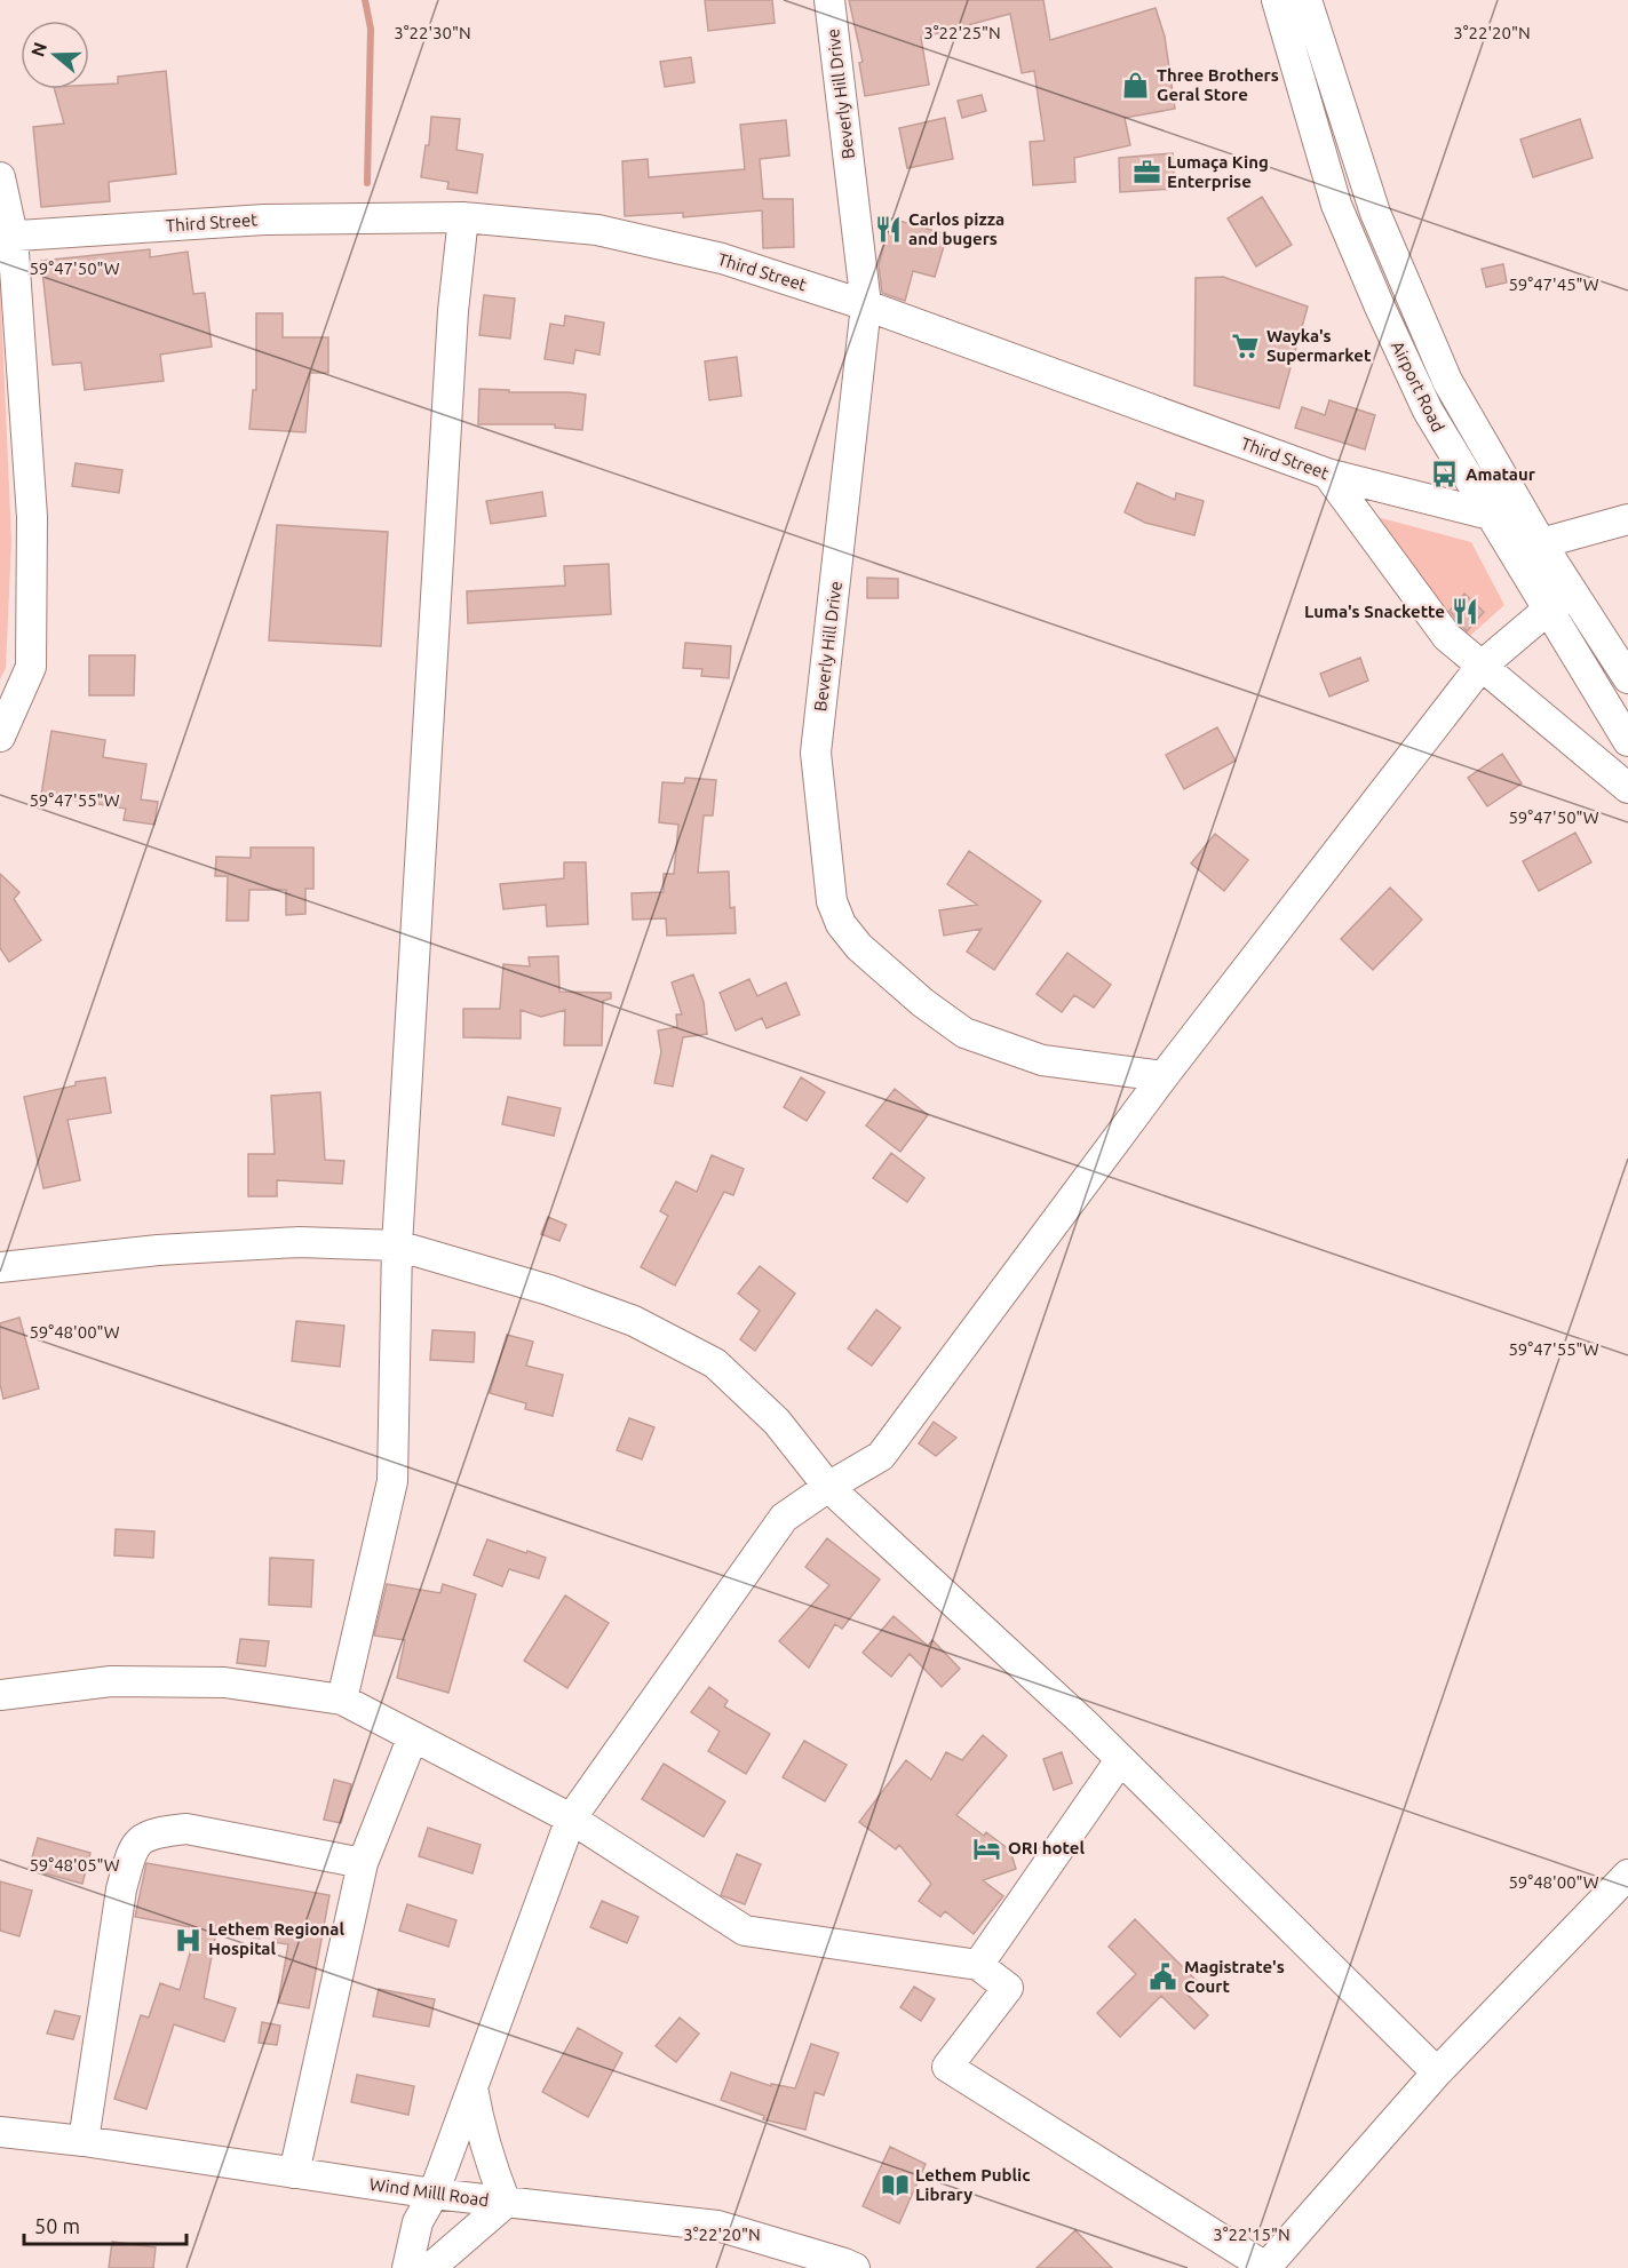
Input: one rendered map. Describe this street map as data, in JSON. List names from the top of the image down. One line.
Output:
{"streets":{"street":["Beverly Hill Drive","Third Street","Airport Road","Wind Milll Road"]},"crossings":[["Beverly Hill Drive","Third Street"],["Third Street","Airport Road"]],"places":{"shop":["Three Brothers Geral Store"],"office":["Lumaça King Enterprise"],"restaurant":["Carlos pizza and bugers","Luma's Snackette"],"supermarket":["Wayka's Supermarket"],"bus stop":["Amataur"],"hotel":["ORI hotel"],"hospital":["Lethem Regional Hospital"],"public building":["Magistrate's Court"],"library":["Lethem Public Library"]},"scale_bar":"50 m","north":"left","coordinates":["3°22'30\"N","3°22'25\"N","3°22'20\"N","59°47'50\"W","59°47'45\"W","59°47'55\"W","59°48'00\"W","59°48'05\"W","3°22'15\"N"]}
